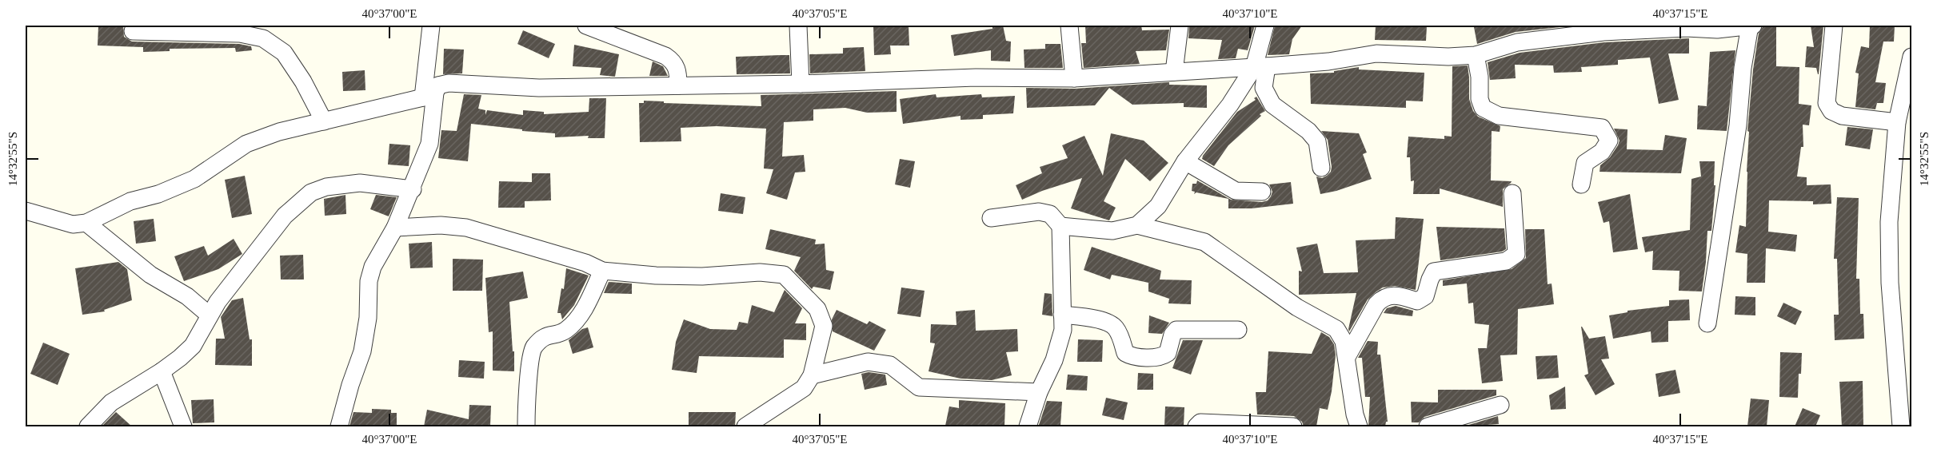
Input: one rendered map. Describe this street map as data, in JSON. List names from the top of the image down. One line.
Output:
{"coordinates":["40°37'00\"E","40°37'05\"E","40°37'10\"E","40°37'15\"E","14°32'55\"S"]}
